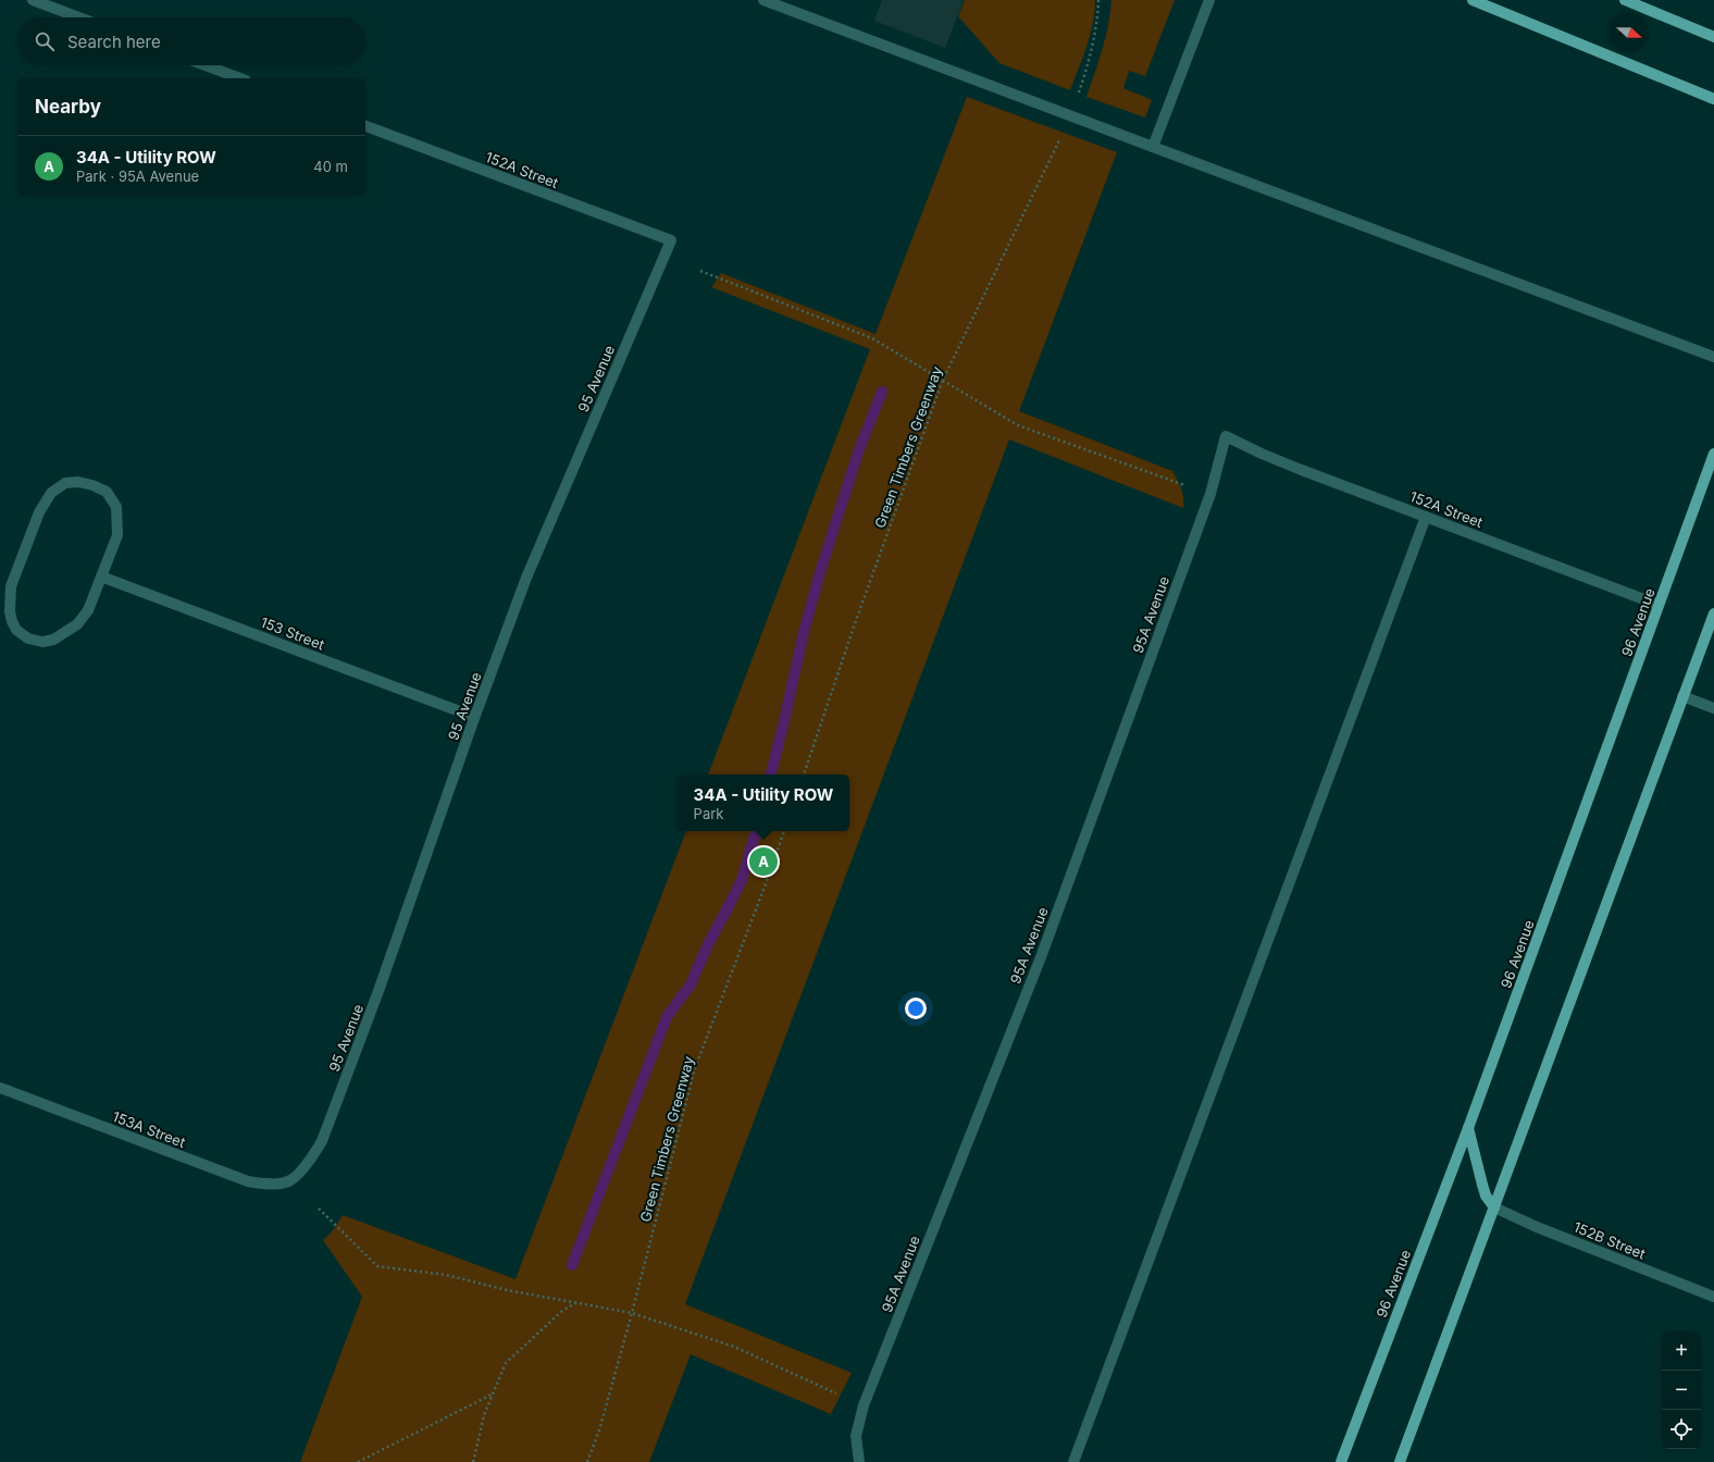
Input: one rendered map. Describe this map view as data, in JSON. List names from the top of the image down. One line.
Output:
{"streets":{"main road":["96 Avenue"],"street":["152A Street","95 Avenue","95A Avenue","153 Street","153A Street","152B Street"],"path":["Green Timbers Greenway"]},"crossings":[["152A Street","95 Avenue"],["152A Street","95A Avenue"],["152A Street","96 Avenue"],["95 Avenue","153 Street"],["95 Avenue","153A Street"]],"north":"right","page":{"search":"Search here","heading":"Nearby","list":[{"mark":"A","name":"34A - Utility ROW","note":"Park · 95A Avenue","value":"40 m"}],"popup":["34A - Utility ROW","Park"],"pins":"A","map_buttons":["+","−"]}}
